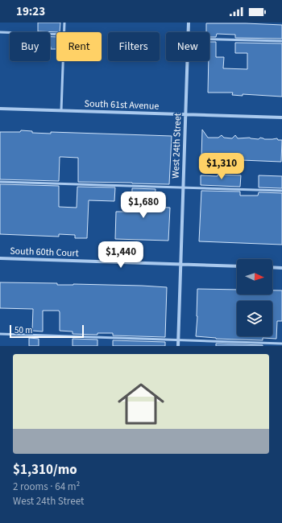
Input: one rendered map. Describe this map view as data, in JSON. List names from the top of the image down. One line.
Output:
{"streets":{"street":["South 61st Avenue","West 24th Street","South 60th Court"]},"crossings":[["South 61st Avenue","West 24th Street"],["West 24th Street","South 60th Court"]],"scale_bar":"50 m","north":"right","page":{"status":"19:23","chip":["Buy","Rent","Filters","New"],"price":["$1,310","$1,680","$1,440"],"scale":"50 m","list":[{"name":"$1,310/mo","note":"2 rooms · 64 m² · West 24th Street"}]}}
